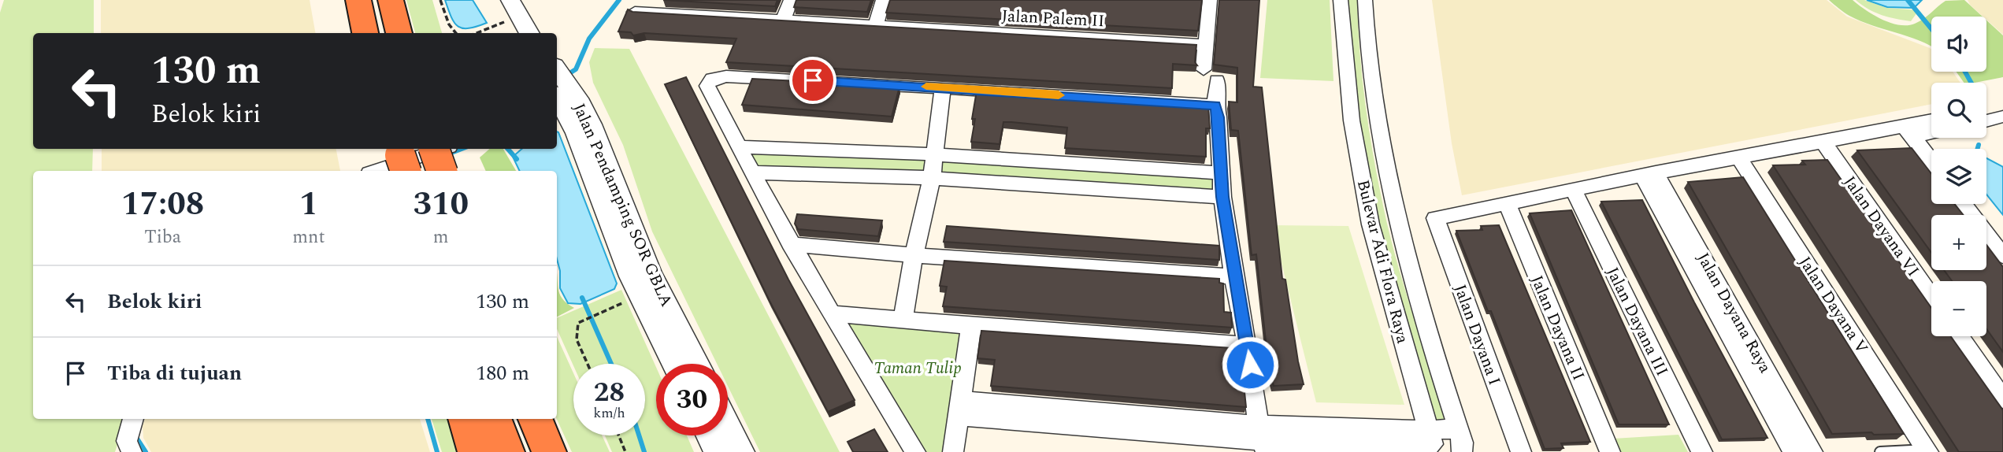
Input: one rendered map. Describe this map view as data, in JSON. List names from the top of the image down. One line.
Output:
{"streets":{"street":["Jalan Palem II","Jalan Pendamping SOR GBLA","Jalan Dayana VI","Bulevar Adi Flora Raya","Jalan Dayana V","Jalan Dayana Raya","Jalan Dayana III","Jalan Dayana II","Jalan Dayana I"]},"crossings":[["Jalan Dayana II","Jalan Dayana I"]],"parks":["Taman Tulip"],"page":{"map_buttons":["+","−"],"turn":["130 m","Belok kiri"],"eta":["17:08","Tiba","1","mnt","310","m"],"list":[{"name":"Belok kiri","value":"130 m"},{"name":"Tiba di tujuan","value":"180 m"}],"speed":"28 km/h","limit":"30"}}
